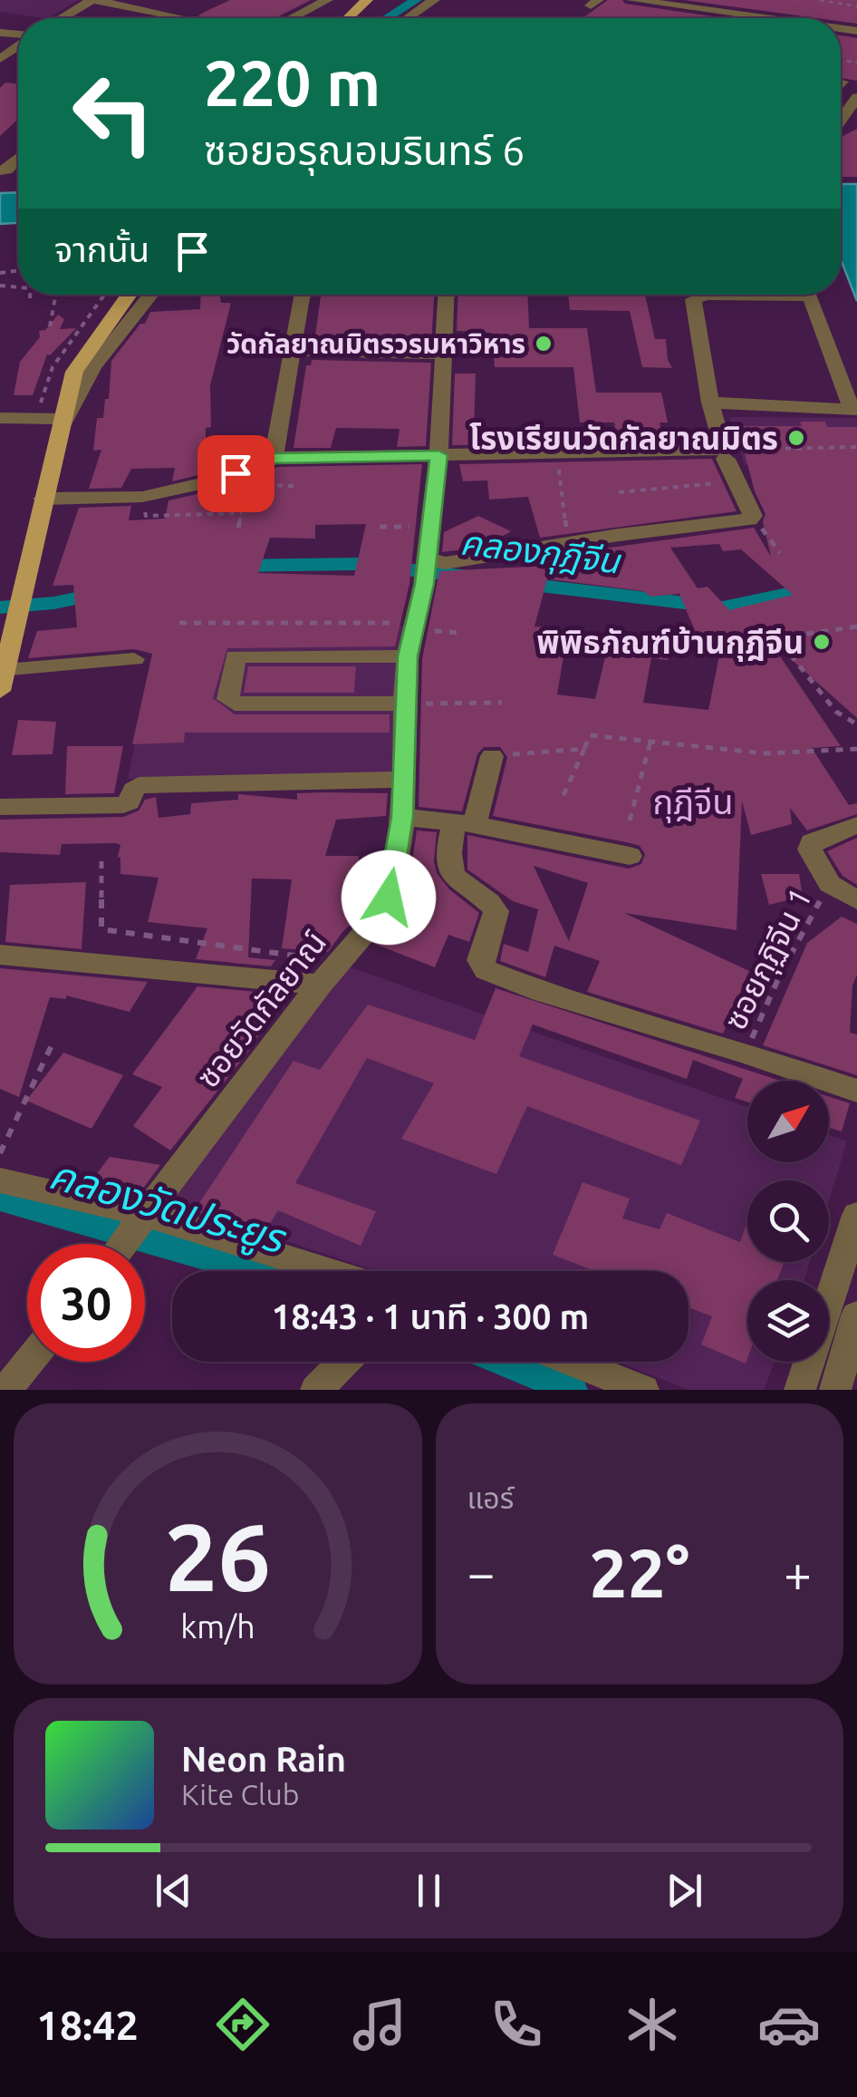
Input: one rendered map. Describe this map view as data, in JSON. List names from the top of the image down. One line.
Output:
{"streets":{"street":["ซอยวัดกัลยาณ์"],"path":["ซอยกุฏิจีน 1"]},"districts":["กุฎีจีน"],"water":["คลองกุฎีจีน","คลองวัดประยูร"],"places":["วัดกัลยาณมิตรวรมหาวิหาร","โรงเรียนวัดกัลยาณมิตร","พิพิธภัณฑ์บ้านกุฎีจีน"],"north":"top right","page":{"turn":["220 m","ซอยอรุณอมรินทร์ 6"],"then":"จากนั้น","limit":"30","trip":"18:43 · 1 นาที · 300 m","tile":"แอร์","heat":["−","22°","+"],"song":["Neon Rain","Kite Club"],"tabs":"18:42","gauge":["26","km/h"]}}
